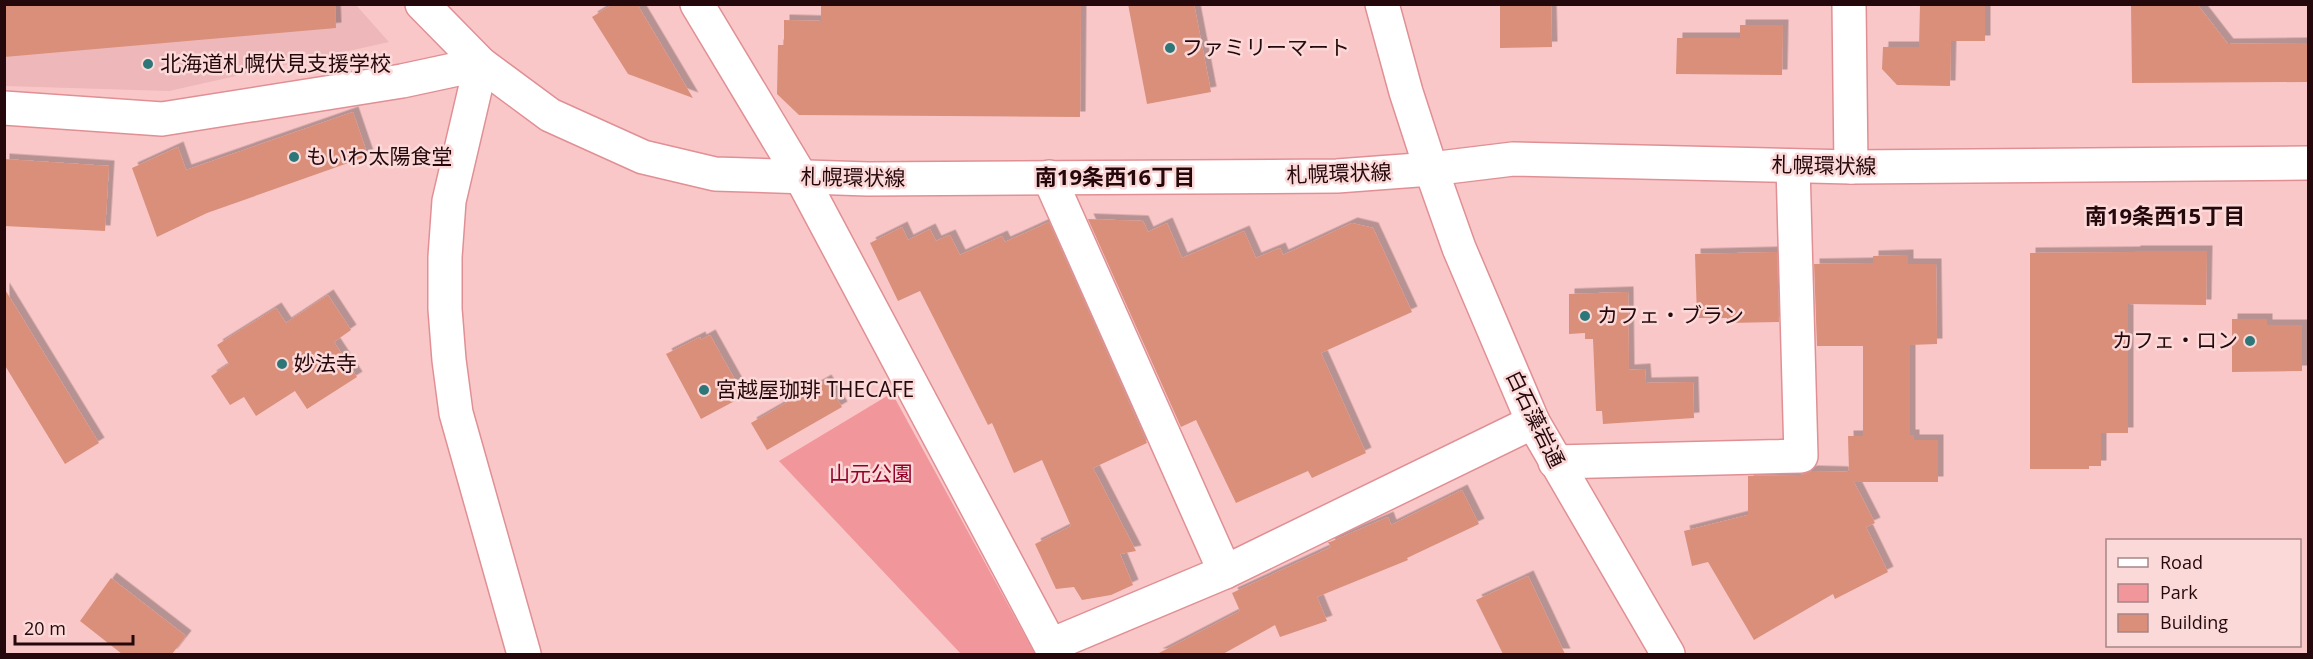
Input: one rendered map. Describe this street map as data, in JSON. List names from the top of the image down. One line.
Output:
{"streets":{"street":["札幌環状線","白石藻岩通"]},"crossings":[["札幌環状線","白石藻岩通"]],"districts":["南19条西16丁目","南19条西15丁目"],"parks":["山元公園"],"places":["ファミリーマート","北海道札幌伏見支援学校","もいわ太陽食堂","カフェ・ブラン","カフェ・ロン","妙法寺","宮越屋珈琲 THECAFE"],"legend":["Road","Park","Building"],"scale_bar":"20 m"}
